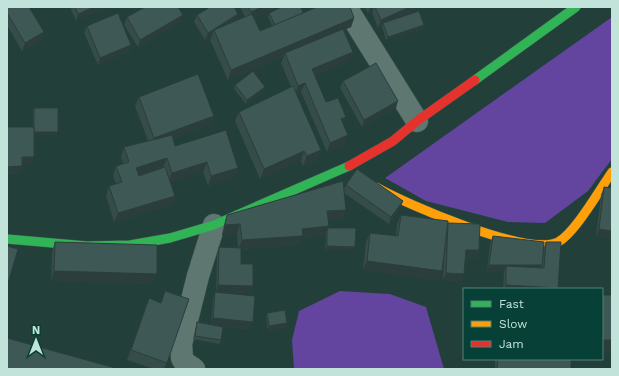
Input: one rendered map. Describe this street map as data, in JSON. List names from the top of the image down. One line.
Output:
{"legend":["Fast","Slow","Jam"],"north":"top"}
